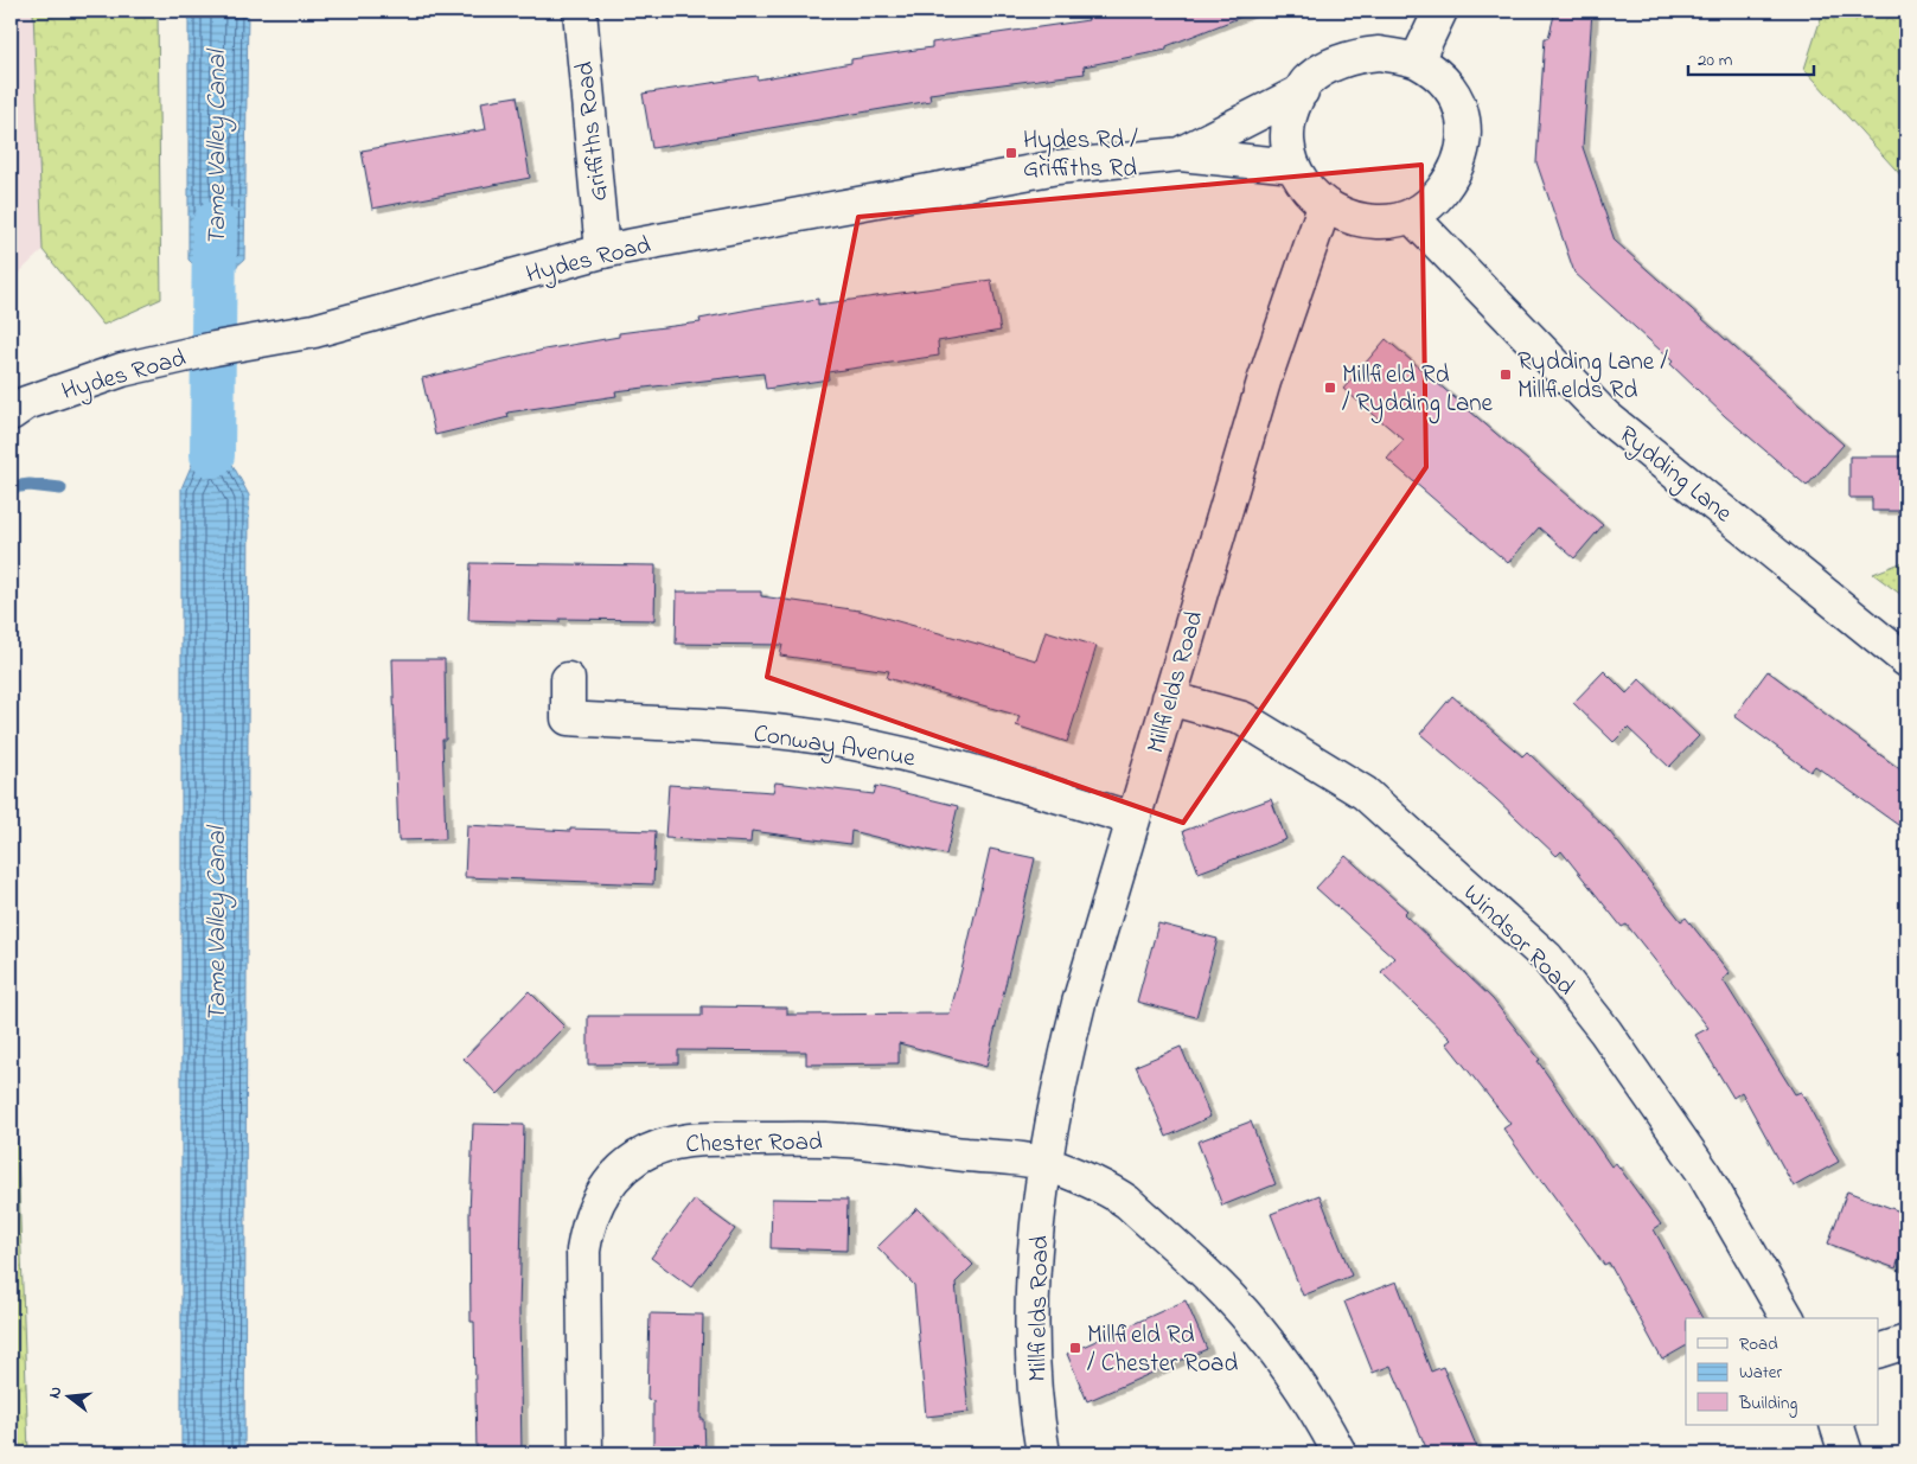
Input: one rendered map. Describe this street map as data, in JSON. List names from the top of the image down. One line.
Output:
{"streets":{"street":["Griffiths Road","Hydes Road","Rydding Lane","Millfields Road","Conway Avenue","Windsor Road","Chester Road"]},"crossings":[["Griffiths Road","Hydes Road"],["Hydes Road","Rydding Lane"],["Hydes Road","Millfields Road"],["Rydding Lane","Millfields Road"],["Millfields Road","Conway Avenue"],["Millfields Road","Windsor Road"],["Millfields Road","Chester Road"]],"water":["Tame Valley Canal"],"places":{"transit":["Hydes Rd / Griffiths Rd","Rydding Lane / Millfields Rd","Millfield Rd / Rydding Lane","Millfield Rd / Chester Road"]},"legend":["Road","Water","Building"],"scale_bar":"20 m","north":"left"}
